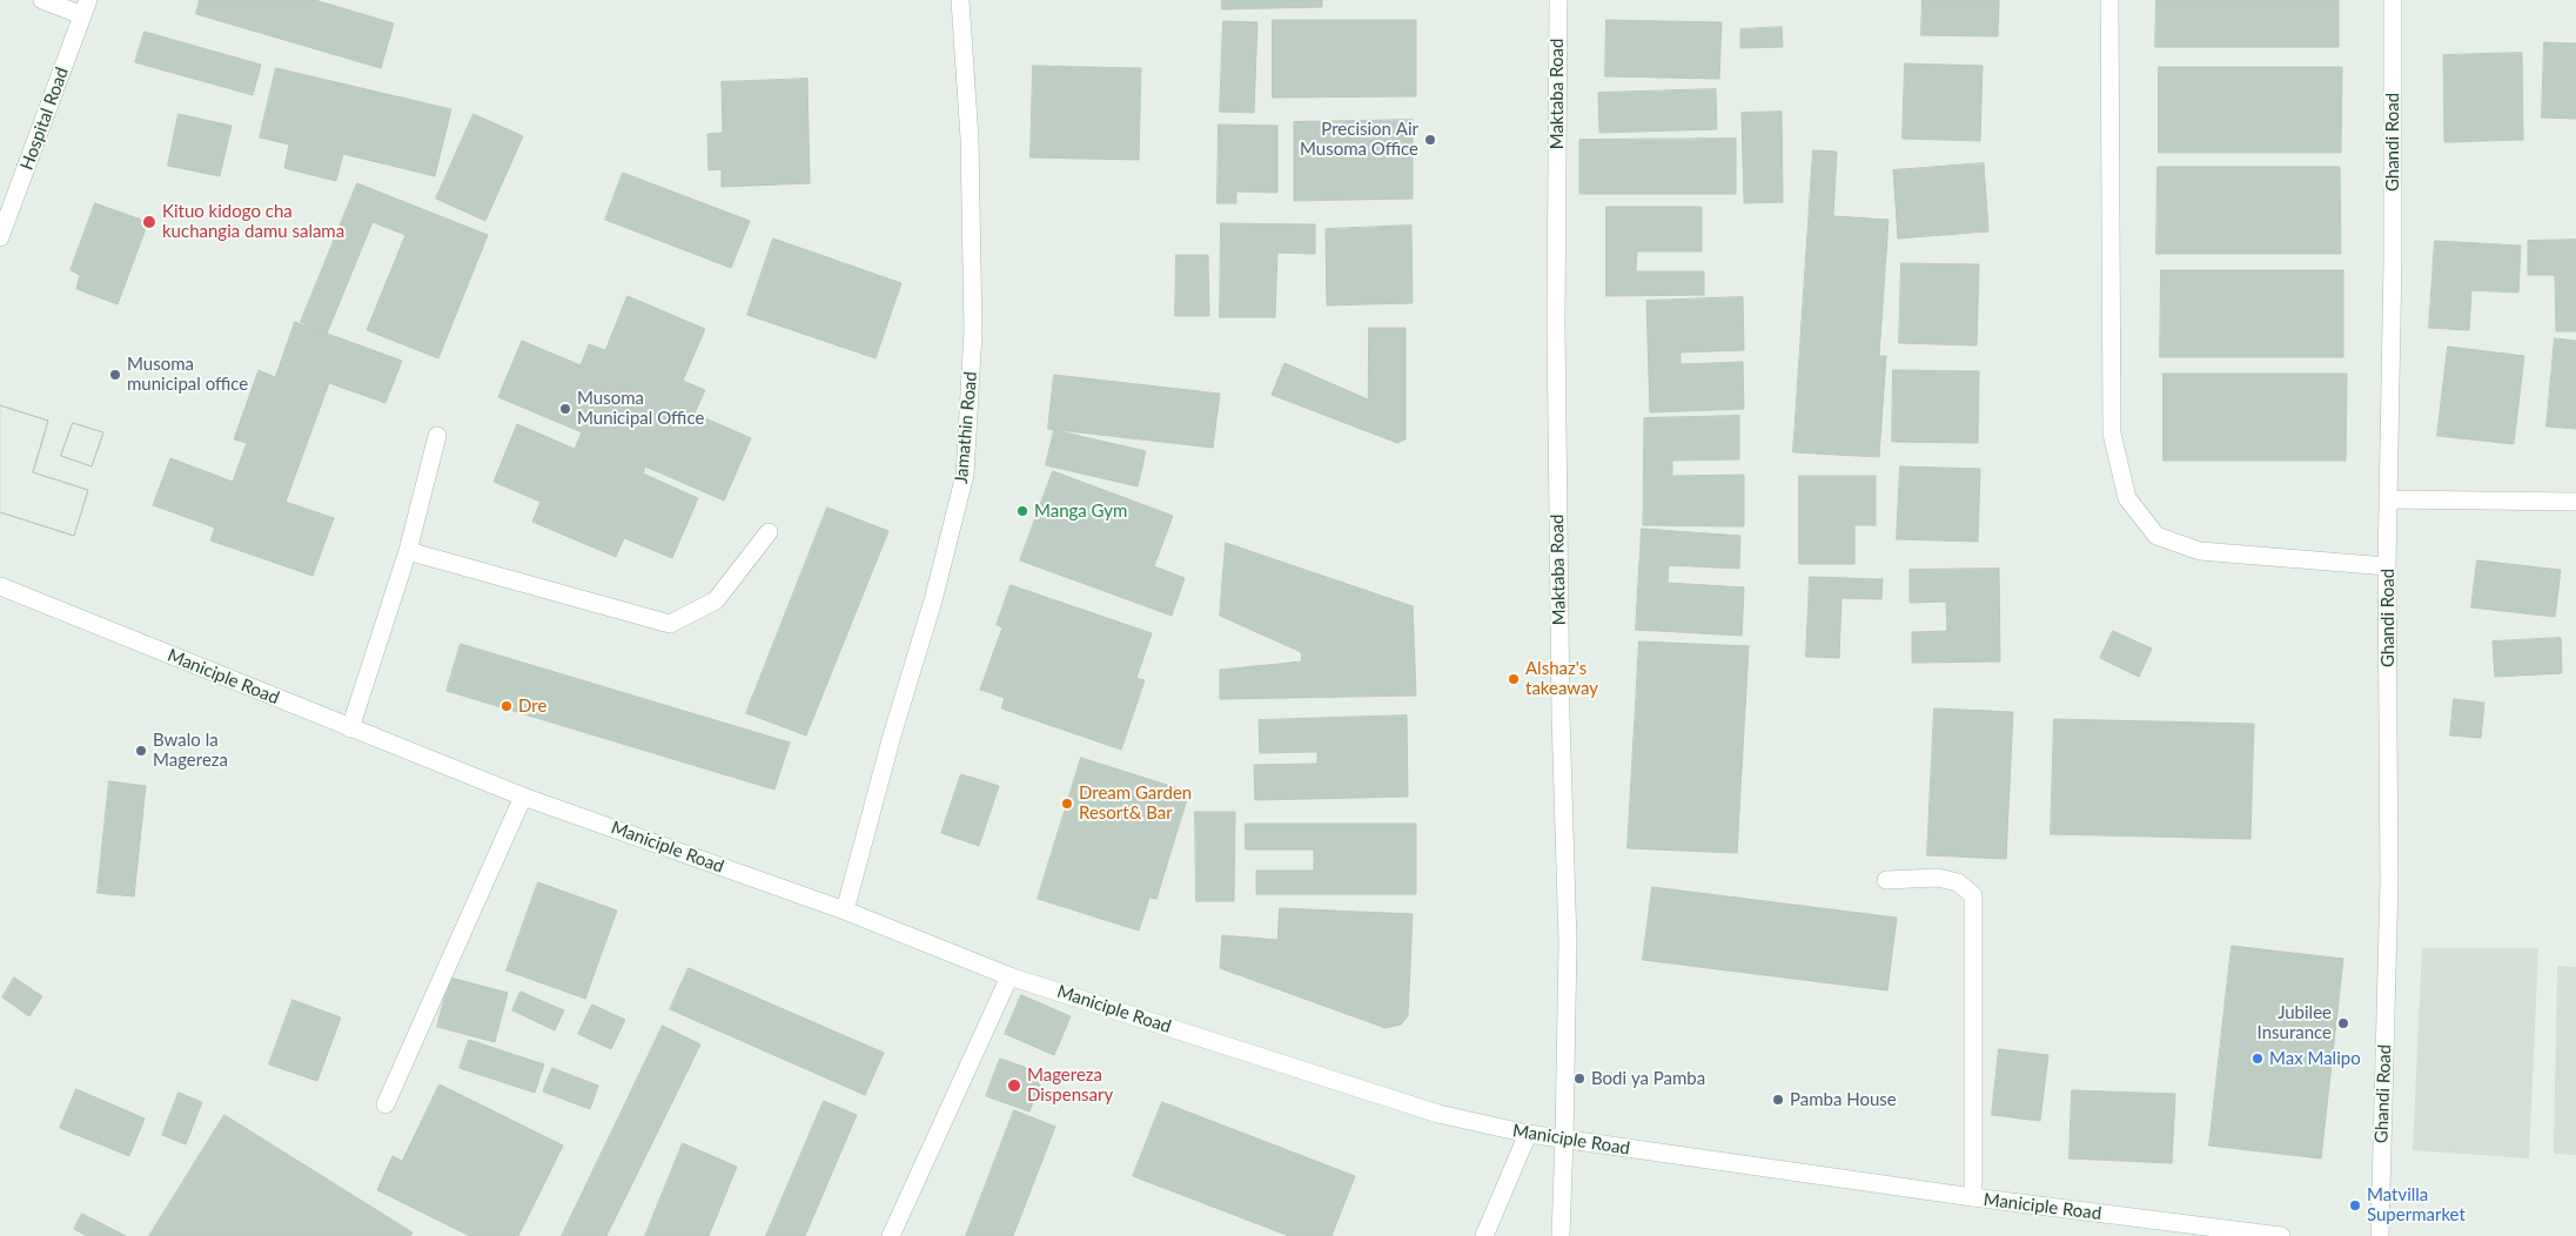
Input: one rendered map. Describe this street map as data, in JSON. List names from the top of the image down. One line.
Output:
{"streets":{"street":["Maktaba Road","Hospital Road","Ghandi Road","Jamathin Road","Maniciple Road"]},"crossings":[["Maktaba Road","Maniciple Road"],["Jamathin Road","Maniciple Road"]],"places":["Precision Air Musoma Office","Kituo kidogo cha kuchangia damu salama","Musoma municipal office","Musoma Municipal Office","Manga Gym","Alshaz's takeaway","Dre","Bwalo la Magereza","Dream Garden Resort& Bar","Jubilee Insurance","Max Malipo","Bodi ya Pamba","Magereza Dispensary","Pamba House","Matvilla Supermarket"]}
